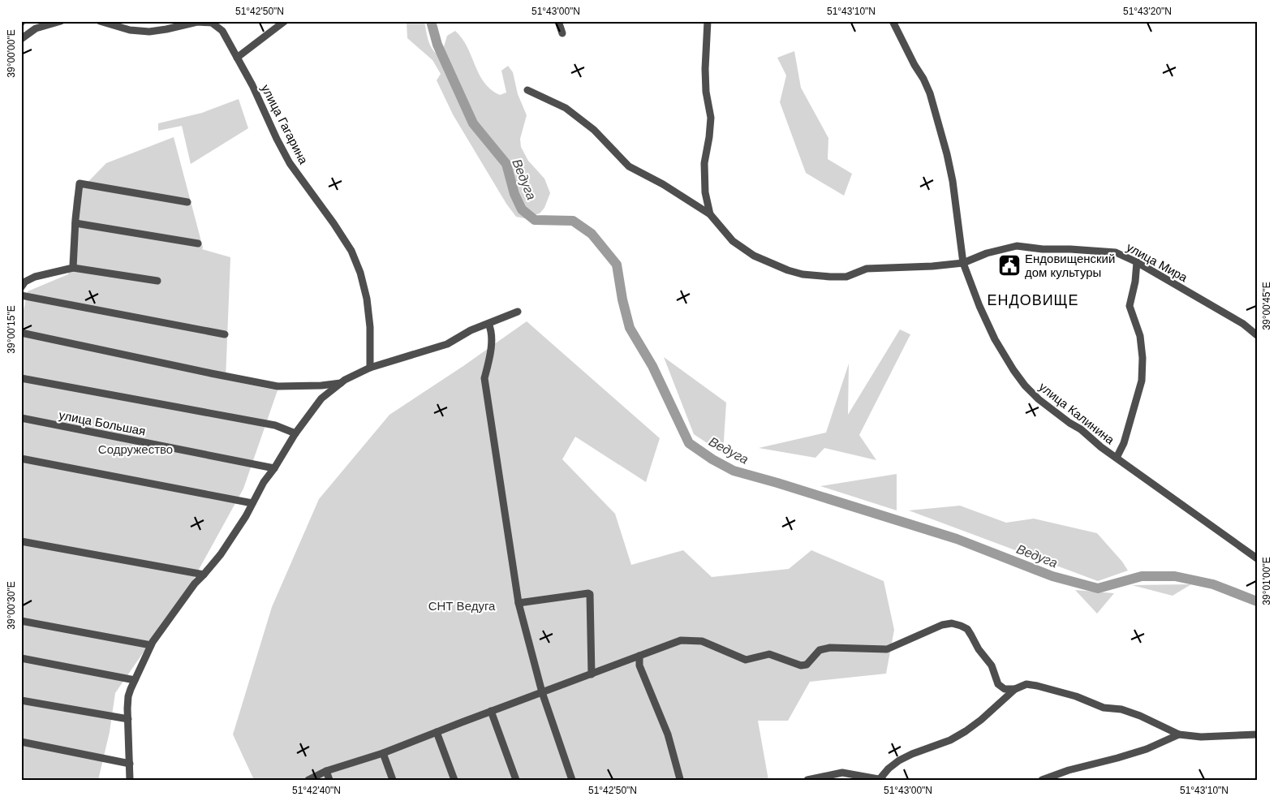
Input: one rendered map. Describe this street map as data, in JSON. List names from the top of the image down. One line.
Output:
{"streets":{"street":["улица Гагарина","улица Мира","улица Калинина","улица Большая"]},"crossings":[["улица Мира","улица Калинина"]],"districts":["ЕНДОВИЩЕ"],"water":["Ведуга"],"parks":["Содружество","СНТ Ведуга"],"places":{"public building":["Ендовищенский дом культуры"]},"coordinates":["51°42'50\"N","51°43'00\"N","51°43'10\"N","51°43'20\"N","39°00'00\"E","39°00'45\"E","39°00'15\"E","39°01'00\"E","39°00'30\"E","51°42'40\"N"]}
